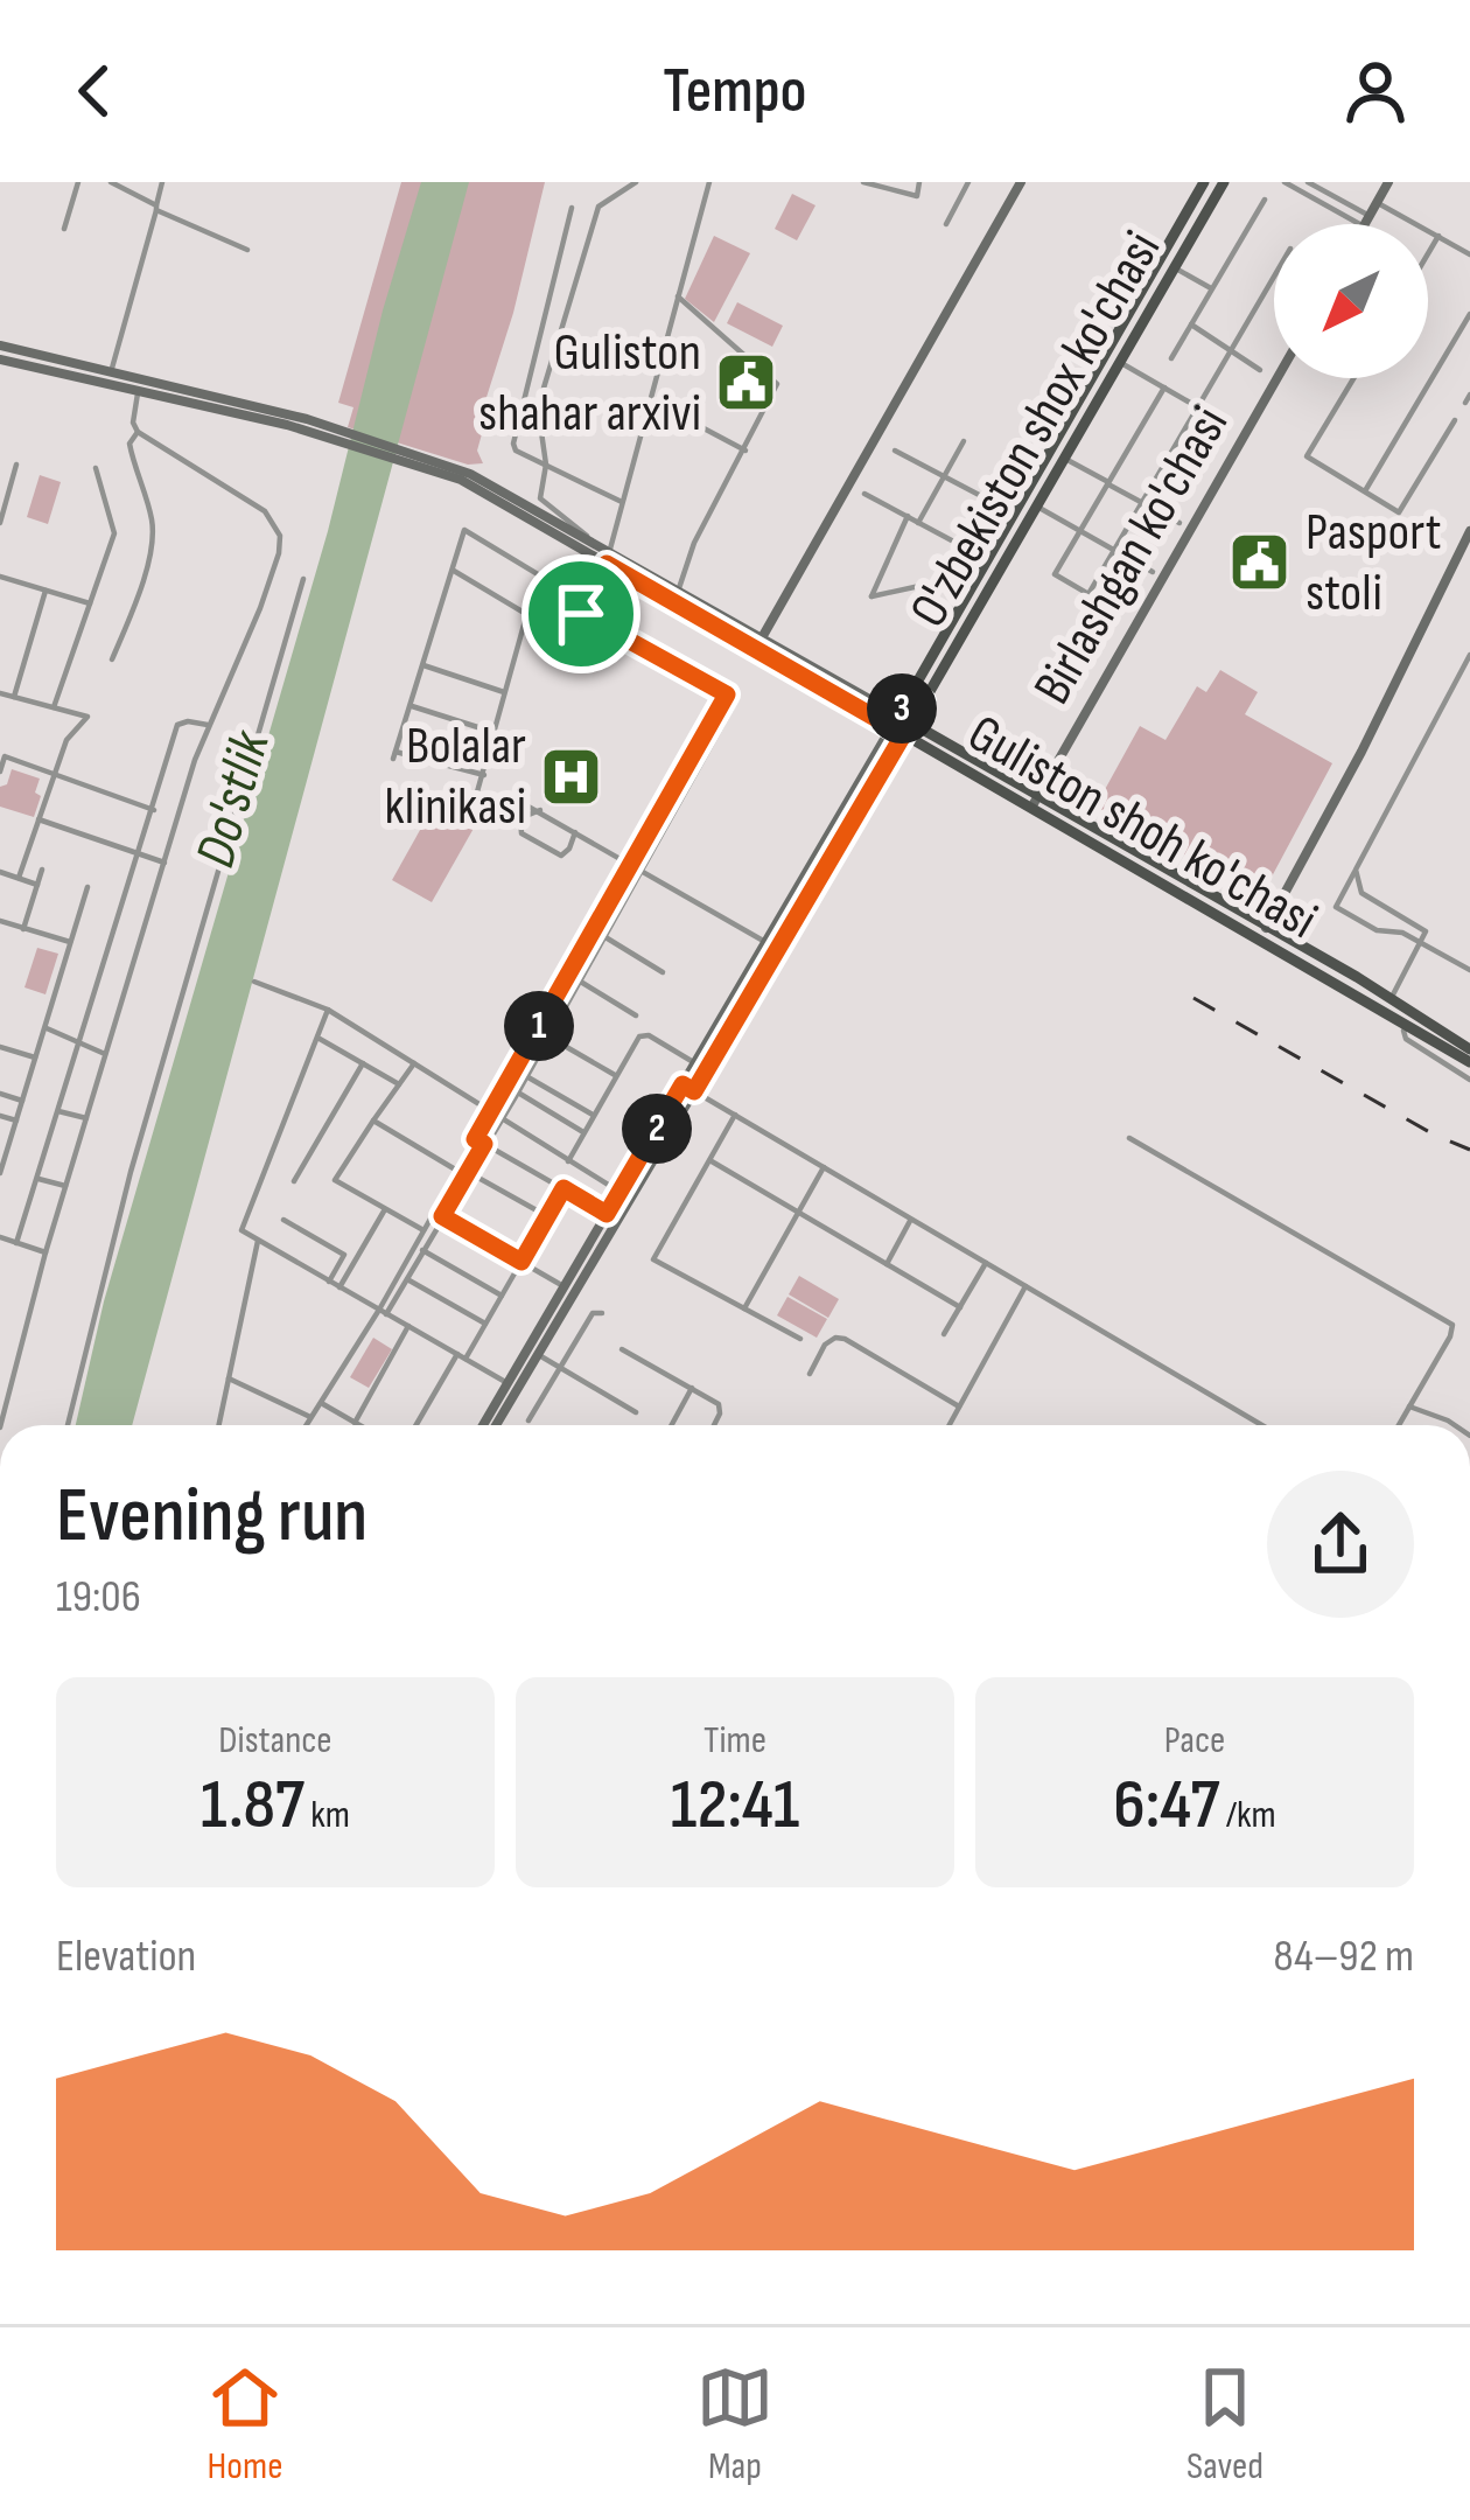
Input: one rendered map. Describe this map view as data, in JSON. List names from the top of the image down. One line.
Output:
{"streets":{"main road":["O'zbekiston shox ko'chasi","Birlashgan ko'chasi","Guliston shoh ko'chasi"]},"crossings":[["O'zbekiston shox ko'chasi","Guliston shoh ko'chasi"],["Birlashgan ko'chasi","Guliston shoh ko'chasi"]],"water":["Do'stlik"],"places":{"public building":["Guliston shahar arxivi","Pasport stoli"],"hospital":["Bolalar klinikasi"]},"north":"bottom left","page":{"header":"Tempo","pins":["3","1","2"],"heading":["Evening run","19:06"],"stats":[["Distance","1.87 km"],["Time","12:41"],["Pace","6:47 /km"]],"chart":["Elevation","84–92 m"],"tabs":["Home","Map","Saved"]}}
